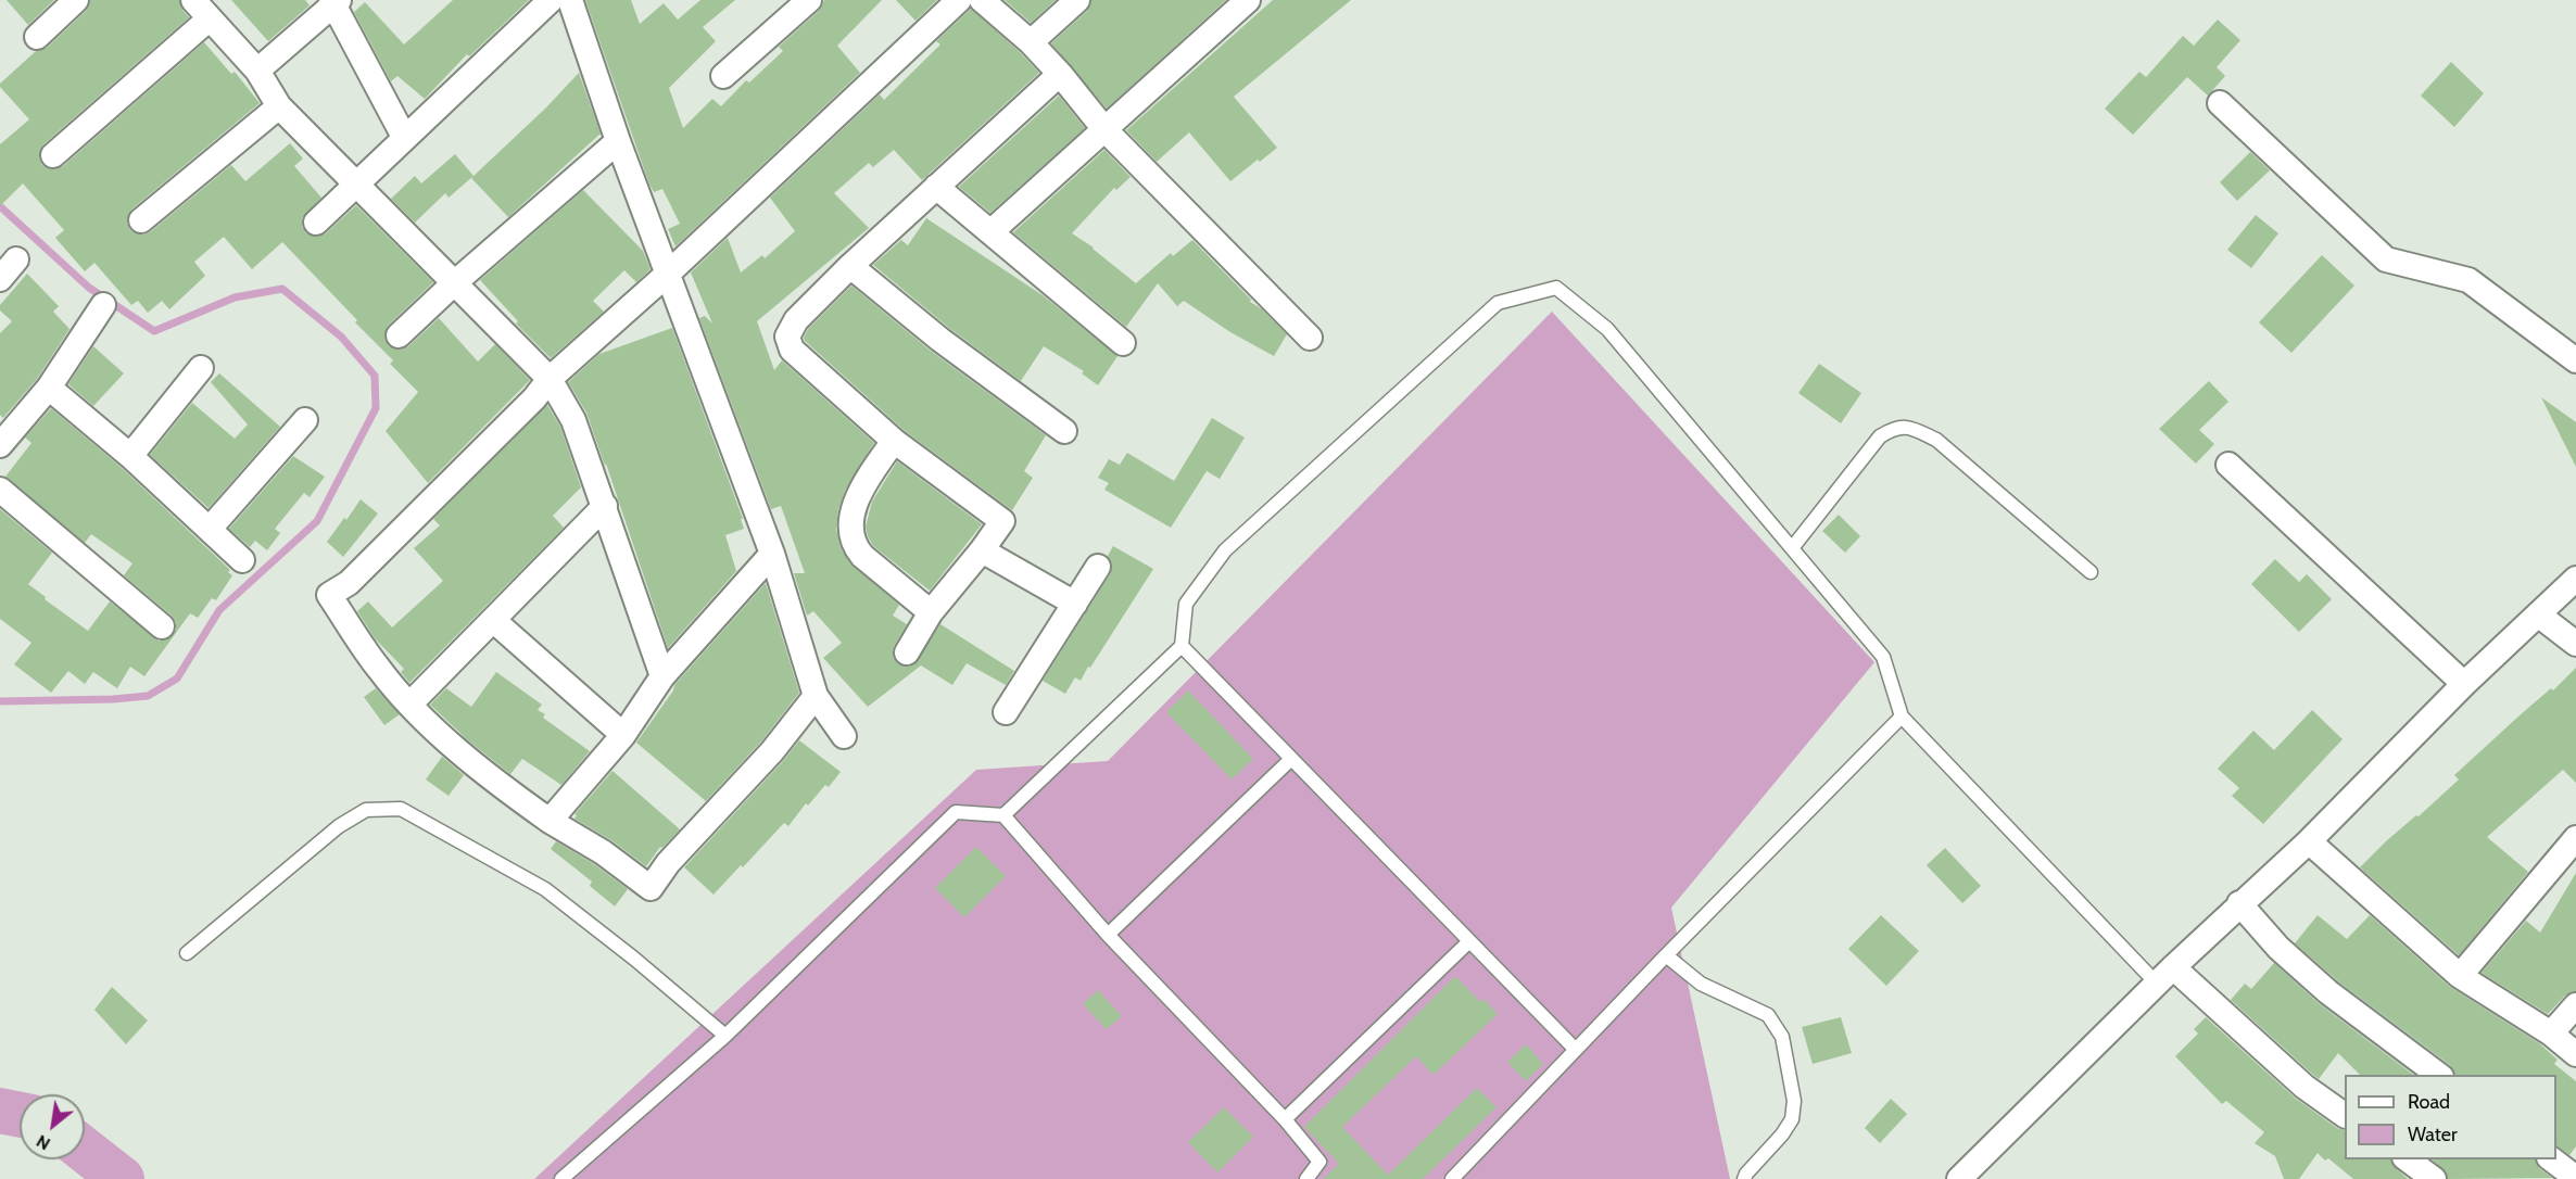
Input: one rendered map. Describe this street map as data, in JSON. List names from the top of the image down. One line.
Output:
{"legend":["Road","Water"],"north":"bottom left"}
